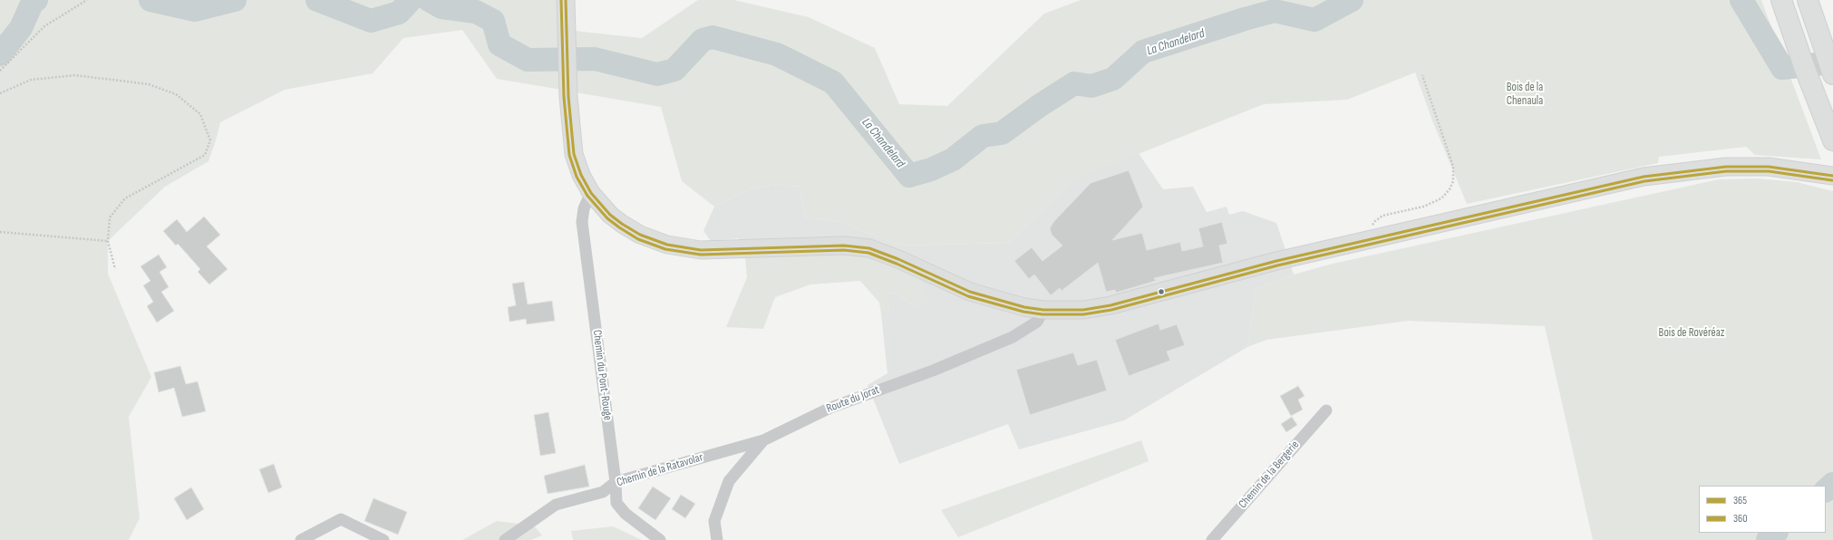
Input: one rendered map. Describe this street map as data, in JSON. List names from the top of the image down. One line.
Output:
{"streets":{"street":["Chemin du Pont-Rouge","Route du Jorat","Chemin de la Ratavolar","Chemin de la Bergerie"]},"crossings":[["Chemin du Pont-Rouge","Chemin de la Ratavolar"],["Route du Jorat","Chemin de la Ratavolar"]],"water":["La Chandelard"],"parks":["Bois de la Chenaula","Bois de Rovéréaz"],"lines":["transit line 365","transit line 360"],"legend":["365","360"]}
